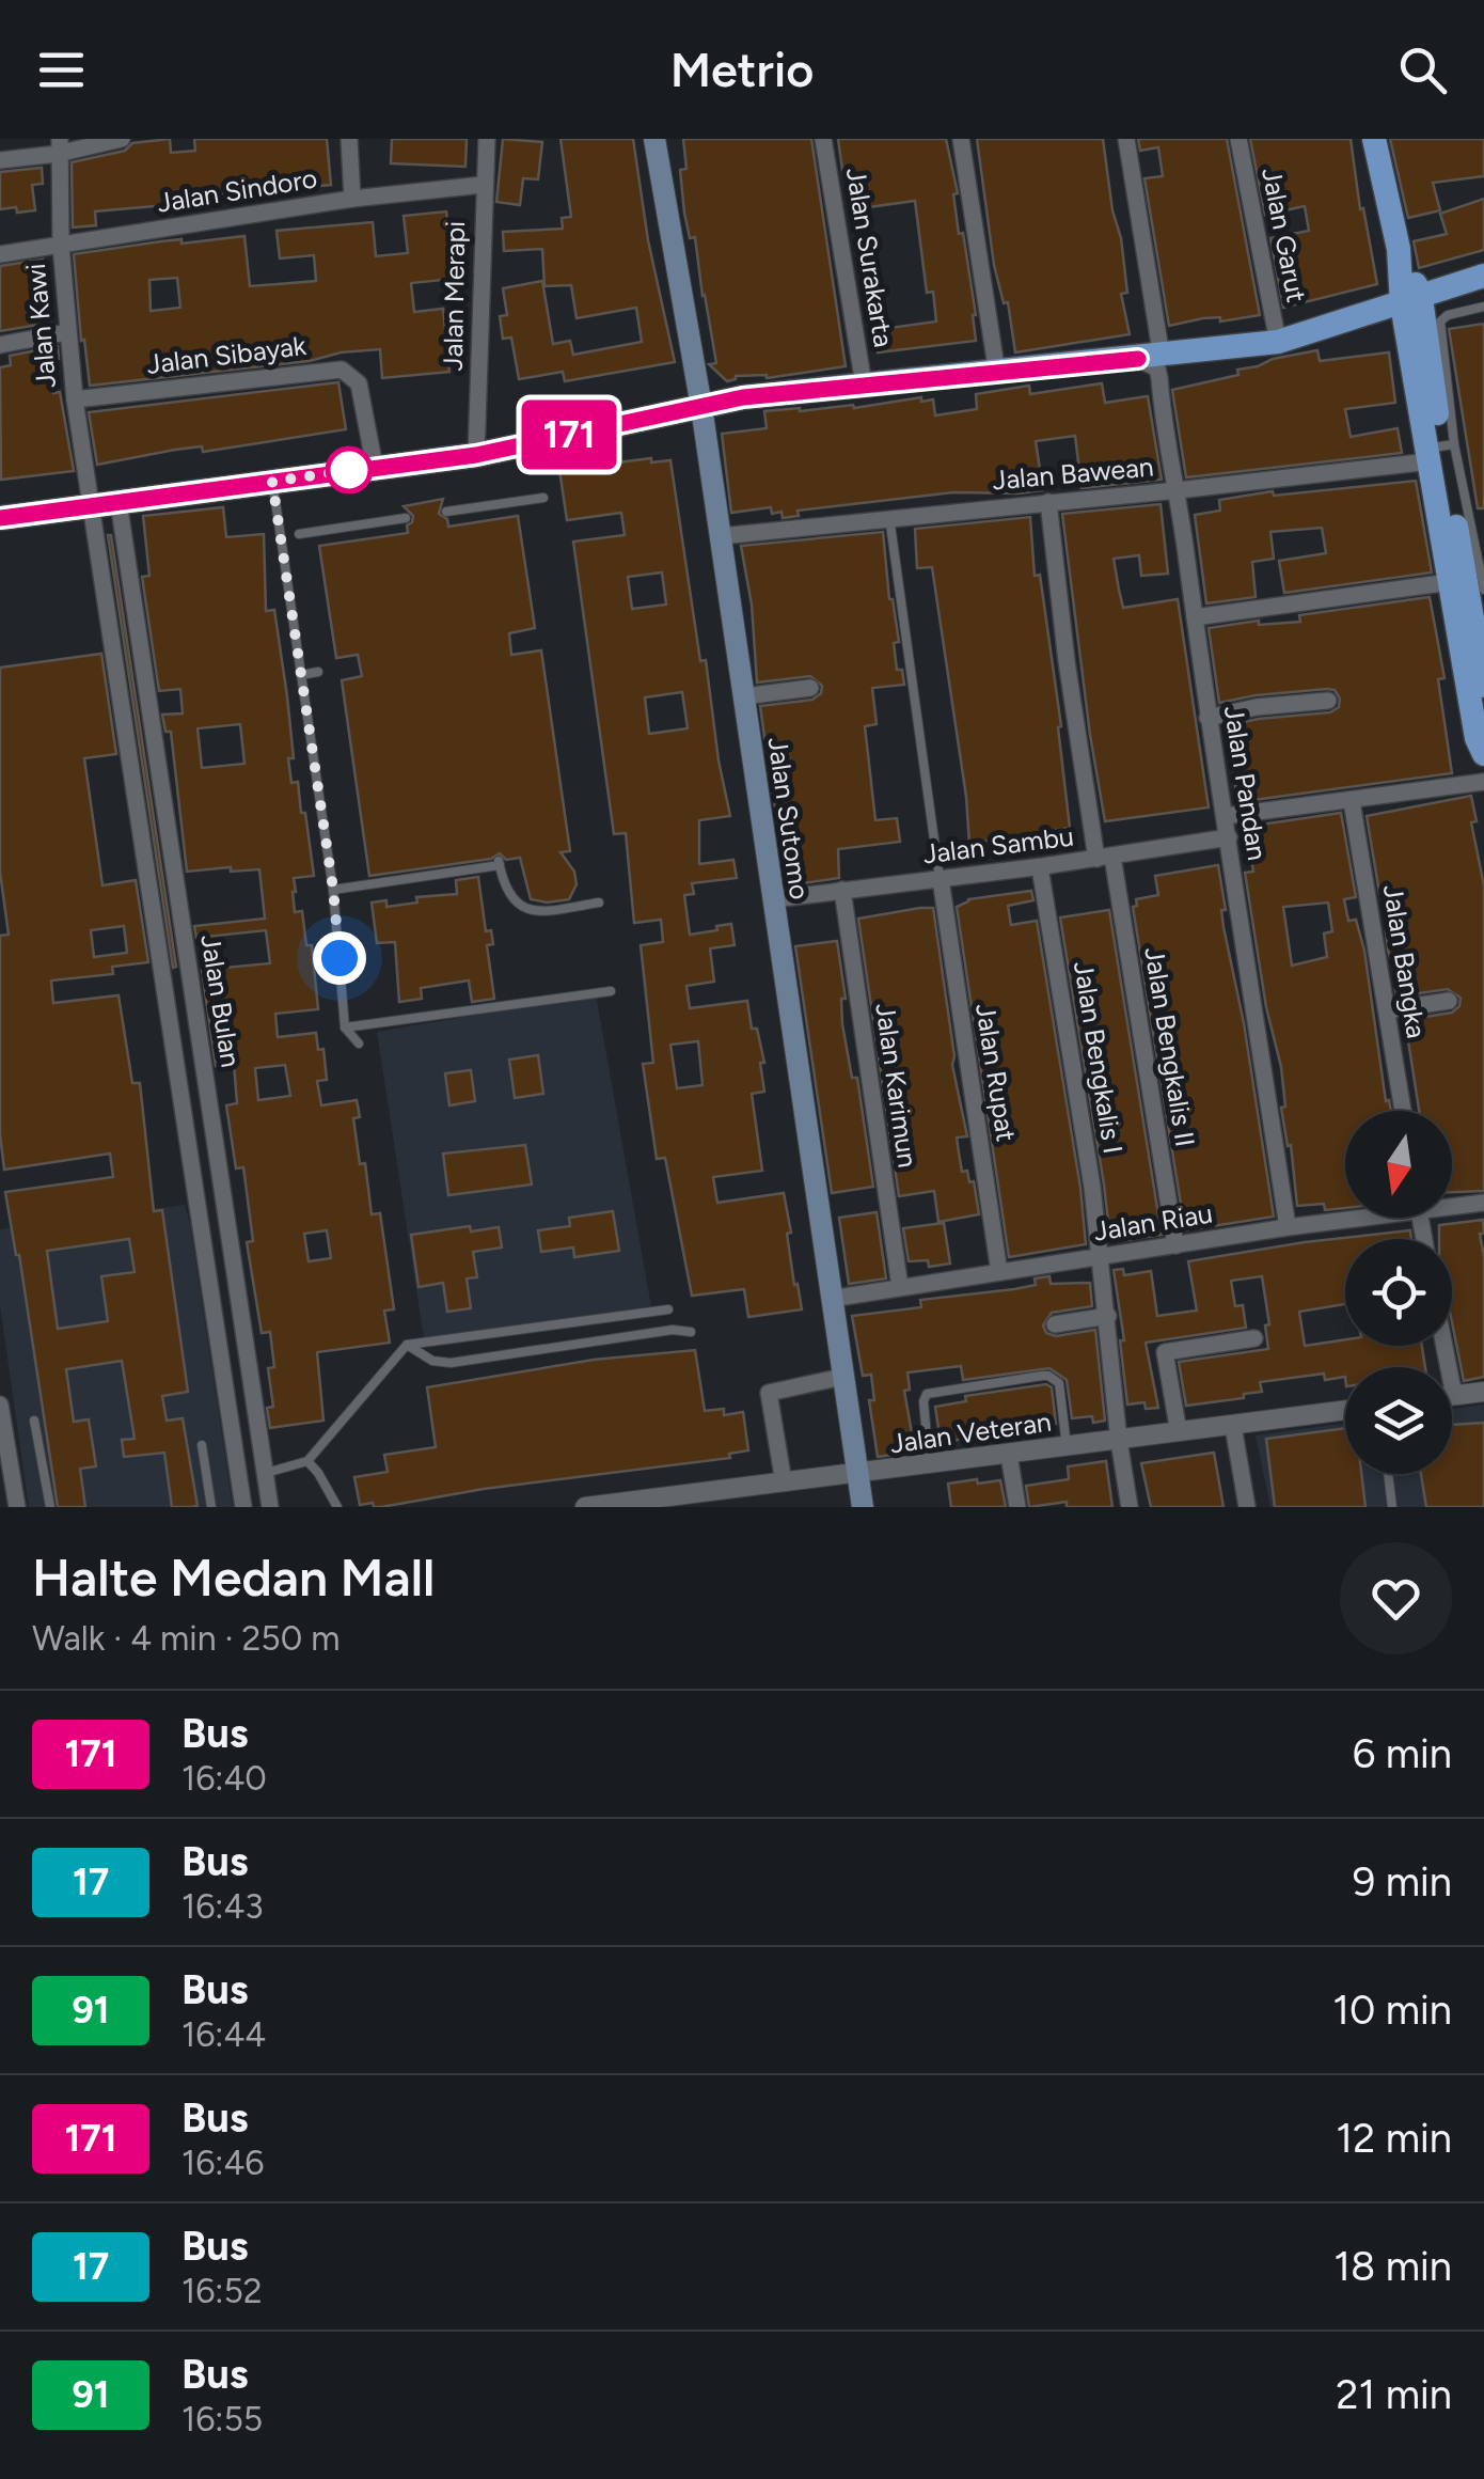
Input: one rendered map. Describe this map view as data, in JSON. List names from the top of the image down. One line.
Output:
{"streets":{"main road":["Jalan Sutomo"],"street":["Jalan Sindoro","Jalan Garut","Jalan Surakarta","Jalan Merapi","Jalan Kawi","Jalan Sibayak","Jalan Bawean","Jalan Pandan","Jalan Sambu","Jalan Bangka","Jalan Bulan","Jalan Bengkalis II","Jalan Bengkalis I","Jalan Rupat","Jalan Karimun","Jalan Riau","Jalan Veteran"]},"crossings":[["Jalan Sindoro","Jalan Merapi"],["Jalan Sindoro","Jalan Kawi"],["Jalan Kawi","Jalan Sibayak"],["Jalan Kawi","Jalan Bulan"],["Jalan Bawean","Jalan Pandan"],["Jalan Bawean","Jalan Sutomo"],["Jalan Bawean","Jalan Bengkalis II"],["Jalan Pandan","Jalan Sambu"],["Jalan Pandan","Jalan Riau"],["Jalan Sutomo","Jalan Sambu"],["Jalan Sutomo","Jalan Riau"],["Jalan Sutomo","Jalan Veteran"],["Jalan Sambu","Jalan Bengkalis II"],["Jalan Sambu","Jalan Bengkalis I"],["Jalan Sambu","Jalan Rupat"],["Jalan Sambu","Jalan Karimun"],["Jalan Bengkalis II","Jalan Riau"],["Jalan Bengkalis I","Jalan Riau"],["Jalan Bengkalis I","Jalan Veteran"],["Jalan Rupat","Jalan Riau"],["Jalan Karimun","Jalan Riau"]],"lines":["bus line 171"],"north":"bottom","page":{"header":"Metrio","on_map":"171","heading":["Halte Medan Mall","Walk · 4 min · 250 m"],"list":[{"mark":"171","name":"Bus","note":"16:40","value":"6 min"},{"mark":"17","name":"Bus","note":"16:43","value":"9 min"},{"mark":"91","name":"Bus","note":"16:44","value":"10 min"},{"mark":"171","name":"Bus","note":"16:46","value":"12 min"},{"mark":"17","name":"Bus","note":"16:52","value":"18 min"},{"mark":"91","name":"Bus","note":"16:55","value":"21 min"}]}}
